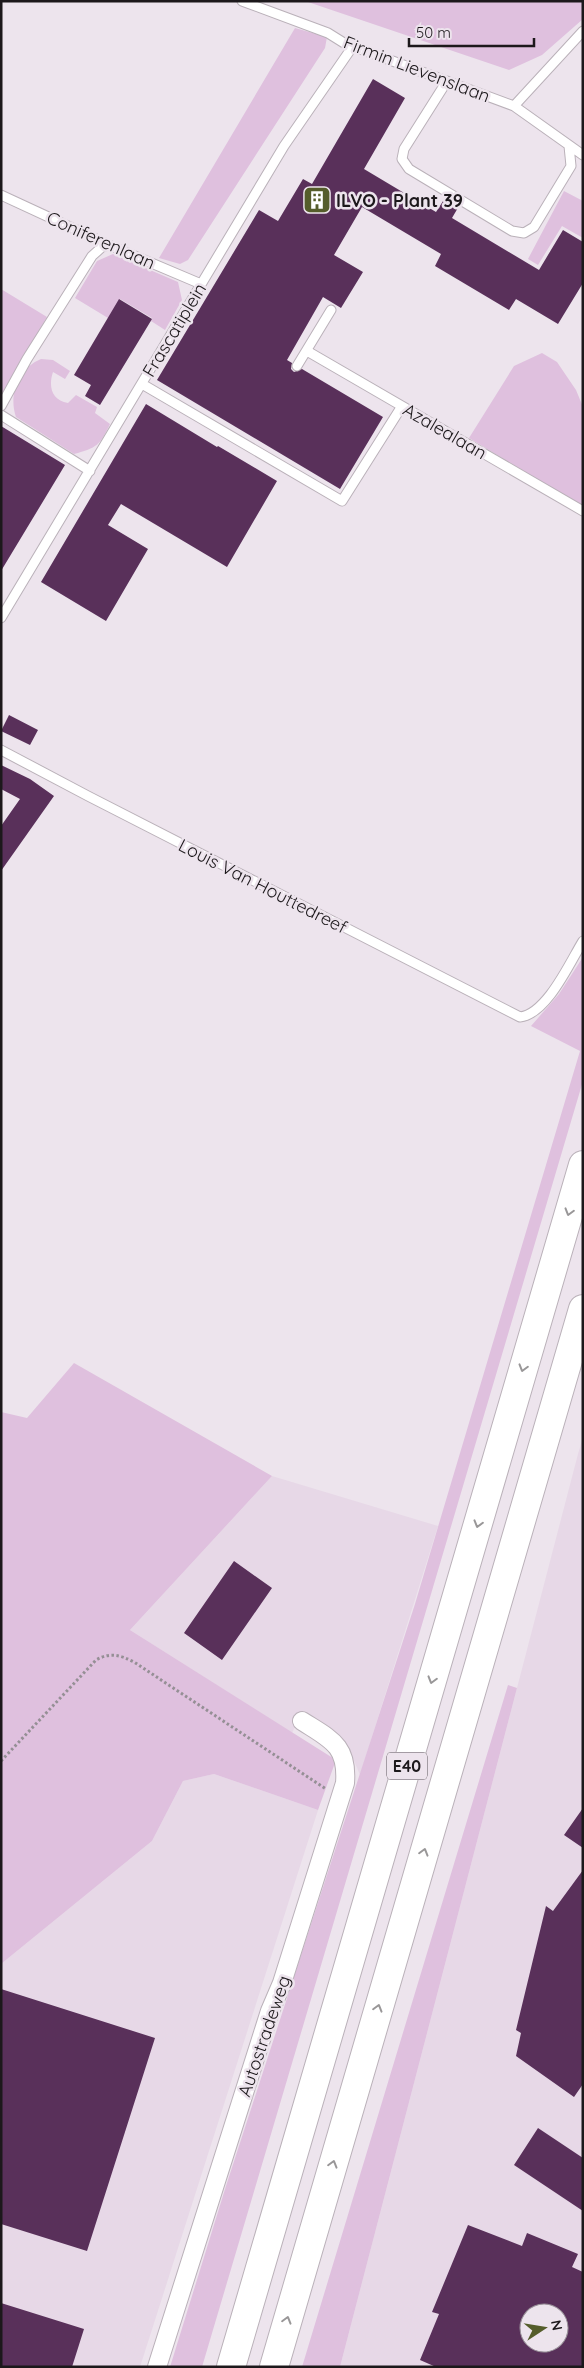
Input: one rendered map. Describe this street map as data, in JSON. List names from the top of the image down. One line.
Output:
{"streets":{"highway":["E40"],"street":["Autostradeweg"],"lane":["Firmin Lievenslaan","Coniferenlaan","Frascatiplein","Azalealaan","Louis Van Houttedreef"]},"crossings":[["Firmin Lievenslaan","Frascatiplein"],["Coniferenlaan","Frascatiplein"]],"places":{"building":["ILVO - Plant 39"]},"scale_bar":"50 m","north":"right"}
